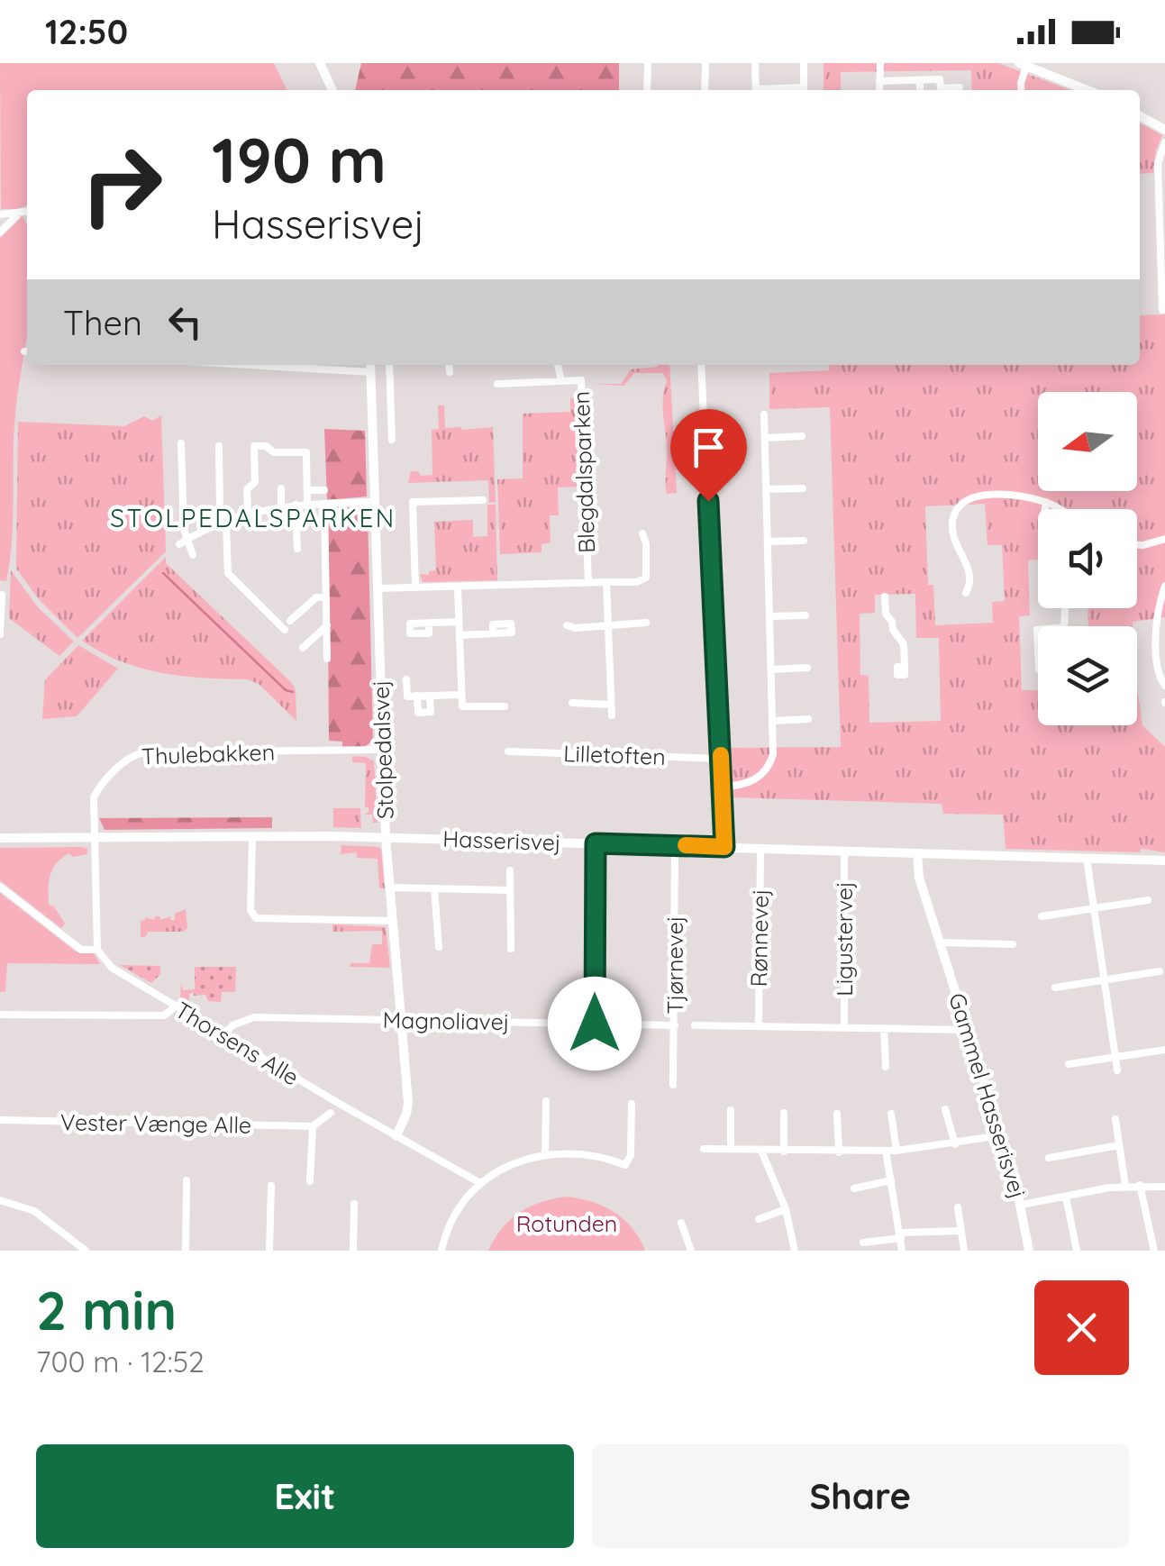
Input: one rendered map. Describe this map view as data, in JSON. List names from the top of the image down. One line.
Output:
{"streets":{"street":["Blegdalsparken","Stolpedalsvej","Thulebakken","Lilletoften","Hasserisvej","Rønnevej","Ligustervej","Tjørnevej","Magnoliavej","Thorsens Alle","Gammel Hasserisvej","Vester Vænge Alle"]},"crossings":[["Blegdalsparken","Stolpedalsvej"],["Stolpedalsvej","Thulebakken"],["Stolpedalsvej","Hasserisvej"],["Stolpedalsvej","Magnoliavej"],["Stolpedalsvej","Thorsens Alle"],["Thulebakken","Hasserisvej"],["Hasserisvej","Rønnevej"],["Hasserisvej","Ligustervej"],["Hasserisvej","Tjørnevej"],["Hasserisvej","Gammel Hasserisvej"],["Tjørnevej","Magnoliavej"],["Magnoliavej","Thorsens Alle"]],"districts":["STOLPEDALSPARKEN"],"parks":["Rotunden"],"north":"left","page":{"status":"12:50","turn":["190 m","Hasserisvej"],"then":"Then","heading":["2 min","700 m · 12:52"],"buttons":["Exit","Share"]}}
